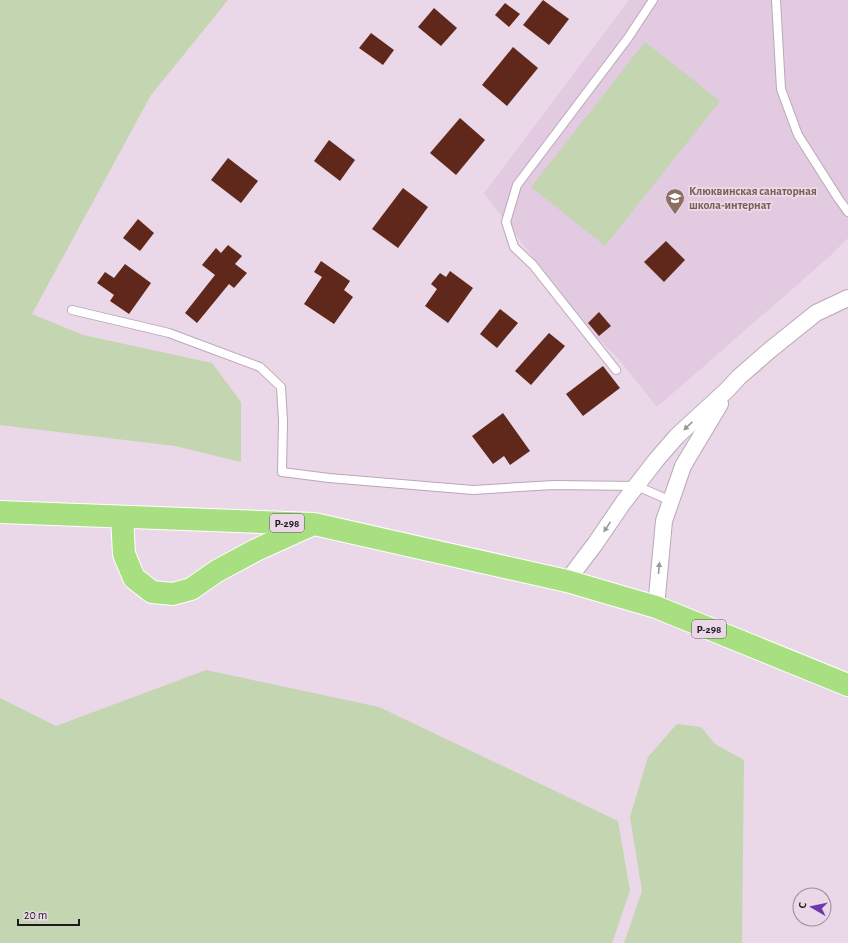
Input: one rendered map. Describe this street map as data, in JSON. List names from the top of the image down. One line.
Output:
{"streets":{"highway":["Р-298"]},"places":{"school or university":["Клюквинская санаторная школа-интернат"]},"scale_bar":"20 m","north":"left"}
